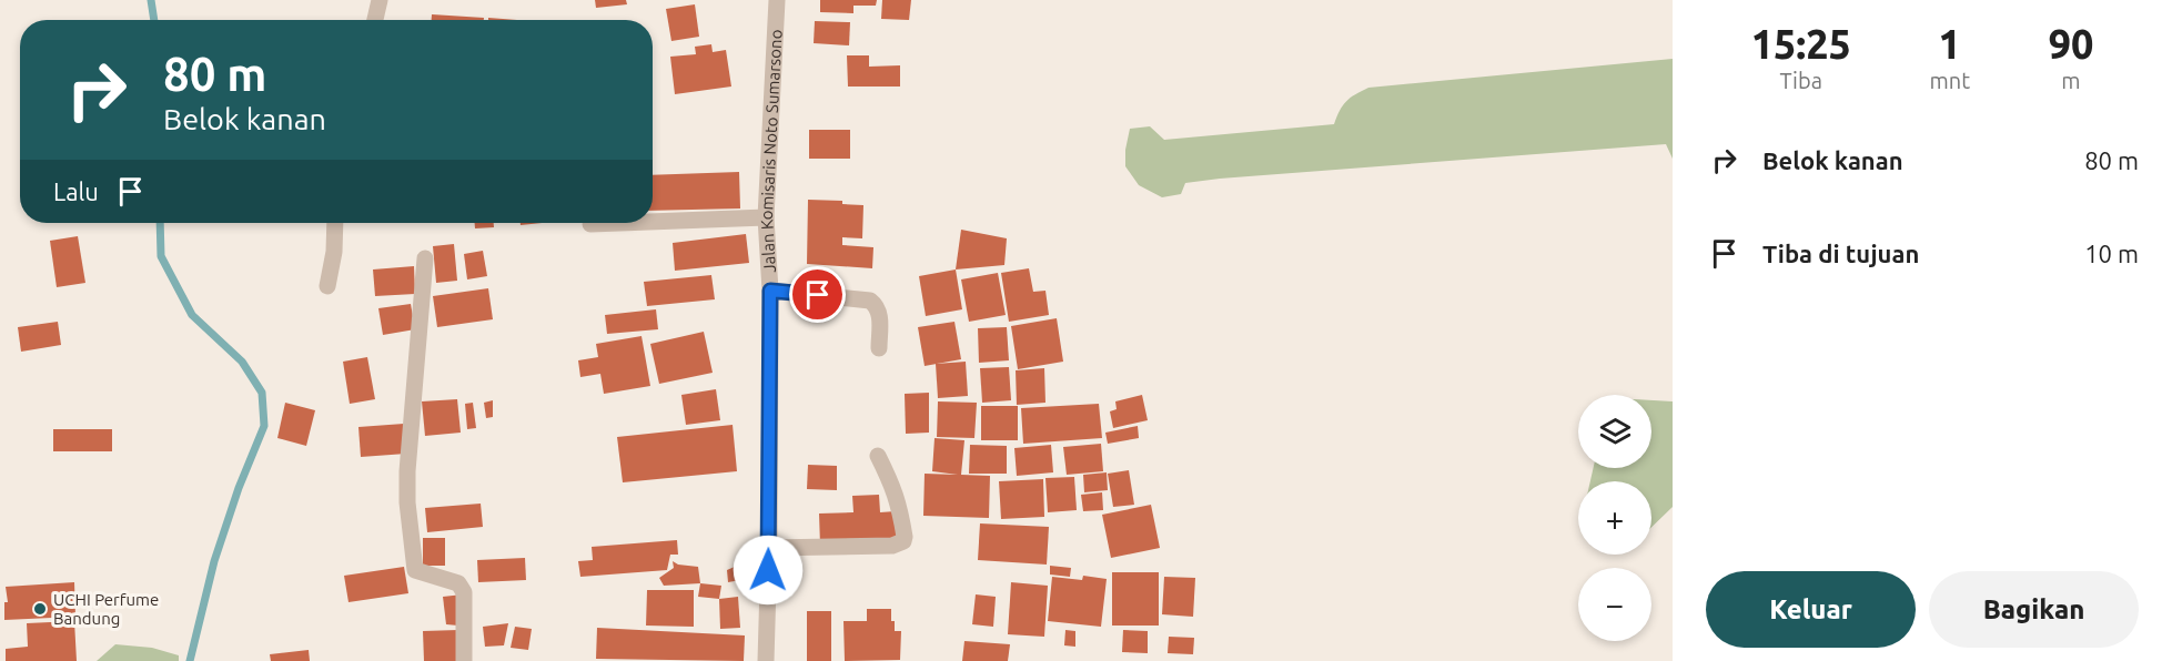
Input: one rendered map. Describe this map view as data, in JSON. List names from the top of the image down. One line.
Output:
{"streets":{"street":["Jalan Komisaris Noto Sumarsono"]},"places":["UCHI Perfume Bandung"],"page":{"eta":["15:25","Tiba","1","mnt","90","m"],"turn":["80 m","Belok kanan"],"list":[{"name":"Belok kanan","value":"80 m"},{"name":"Tiba di tujuan","value":"10 m"}],"then":"Lalu","map_buttons":["+","−"],"buttons":["Keluar","Bagikan"]}}
